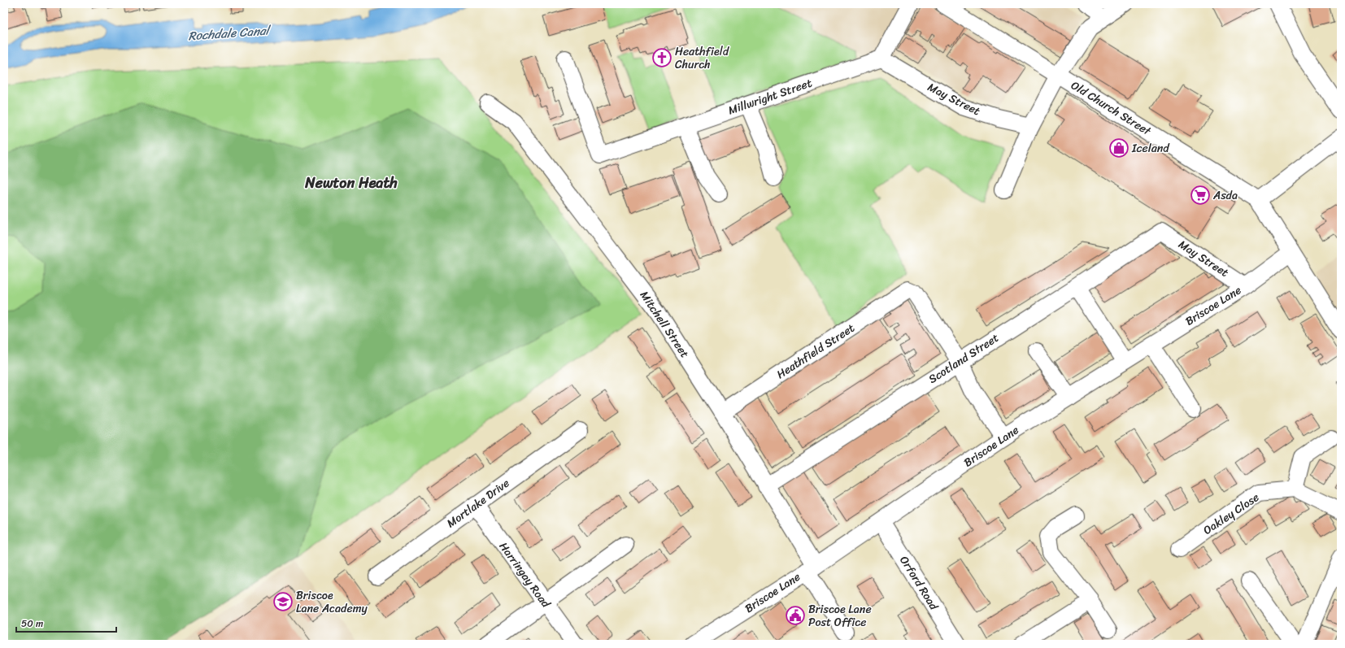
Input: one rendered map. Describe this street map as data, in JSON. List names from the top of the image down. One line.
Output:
{"streets":{"street":["Millwright Street","May Street","Old Church Street","Briscoe Lane","Mitchell Street","Heathfield Street","Scotland Street","Mortlake Drive","Oakley Close","Harringay Road","Orford Road"]},"crossings":[["Millwright Street","May Street"],["May Street","Briscoe Lane"],["May Street","Scotland Street"],["Old Church Street","Briscoe Lane"],["Briscoe Lane","Mitchell Street"],["Briscoe Lane","Orford Road"],["Mitchell Street","Heathfield Street"],["Mitchell Street","Scotland Street"],["Heathfield Street","Scotland Street"],["Mortlake Drive","Harringay Road"]],"districts":["Newton Heath"],"water":["Rochdale Canal"],"places":{"church":["Heathfield Church"],"shop":["Iceland"],"supermarket":["Asda"],"school or university":["Briscoe Lane Academy"],"public building":["Briscoe Lane Post Office"]},"scale_bar":"50 m"}
